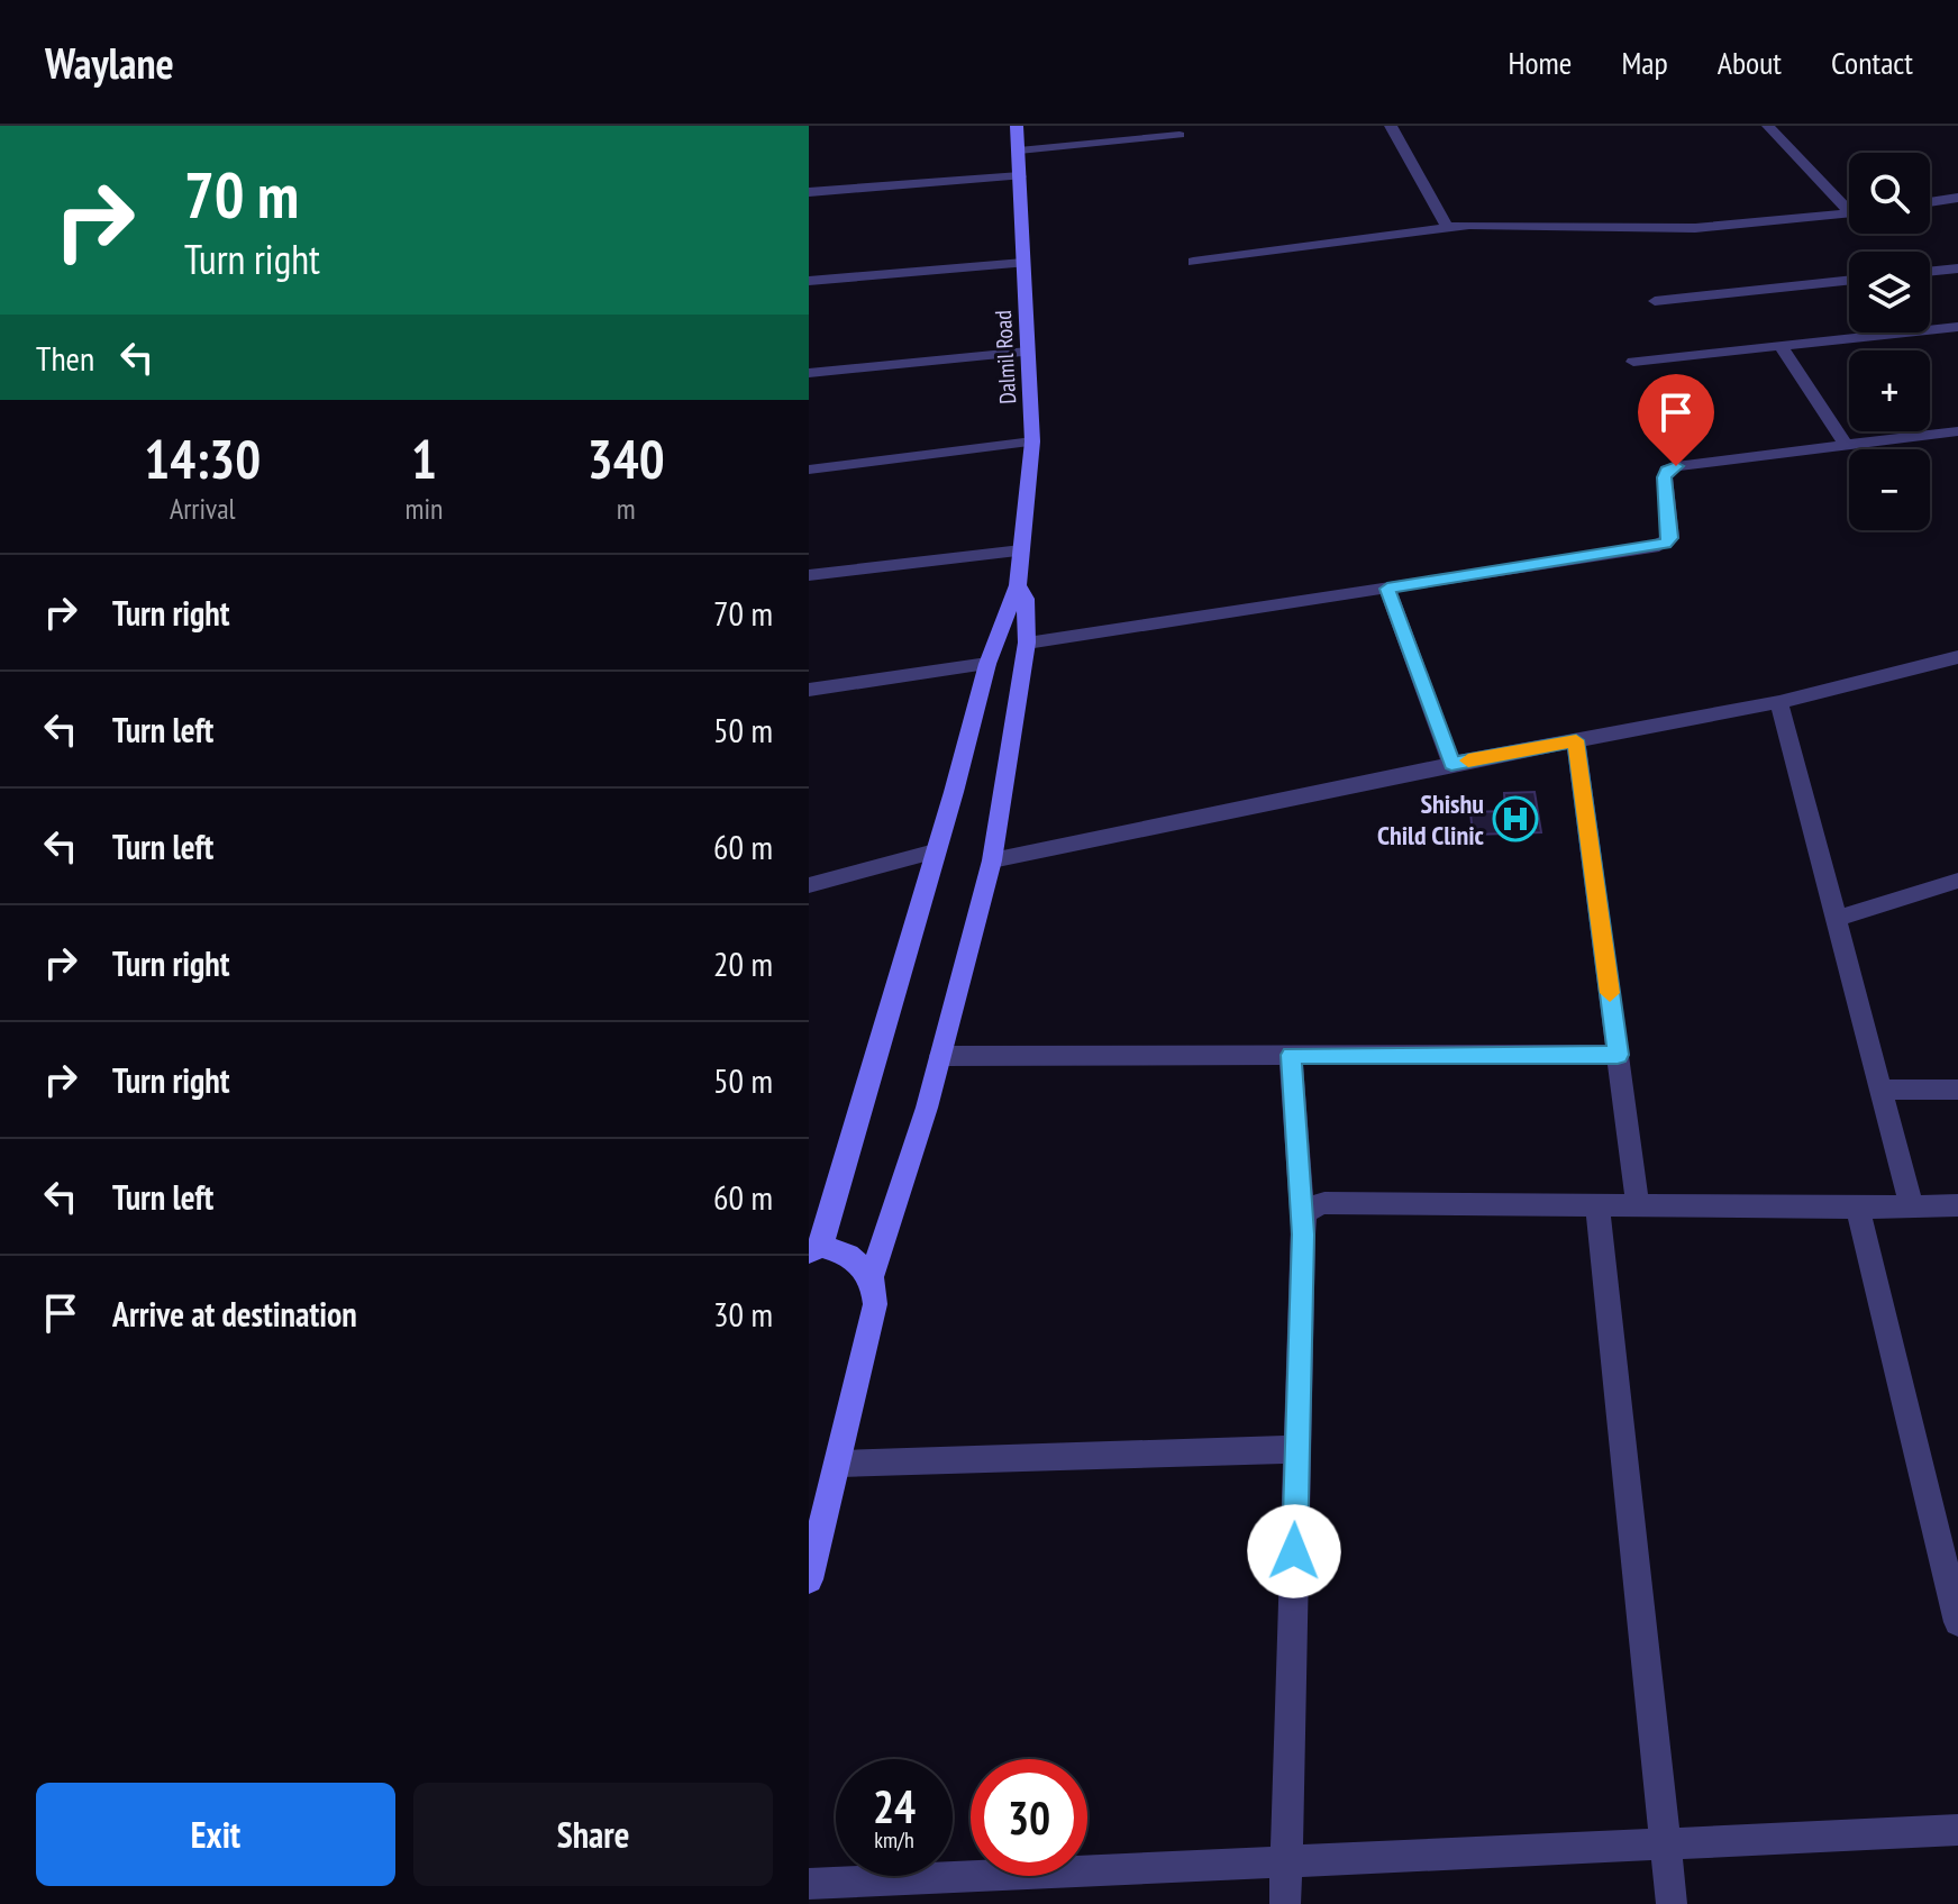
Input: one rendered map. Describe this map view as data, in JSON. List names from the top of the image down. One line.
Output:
{"streets":{"street":["Dalmil Road"]},"places":{"hospital":["Shishu Child Clinic"]},"page":{"header":"Waylane","nav":["Home","Map","About","Contact"],"turn":["70 m","Turn right"],"map_buttons":["+","−"],"then":"Then","eta":["14:30","Arrival","1","min","340","m"],"list":[{"name":"Turn right","value":"70 m"},{"name":"Turn left","value":"50 m"},{"name":"Turn left","value":"60 m"},{"name":"Turn right","value":"20 m"},{"name":"Turn right","value":"50 m"},{"name":"Turn left","value":"60 m"},{"name":"Arrive at destination","value":"30 m"}],"speed":"24 km/h","limit":"30","buttons":["Exit","Share"]}}
